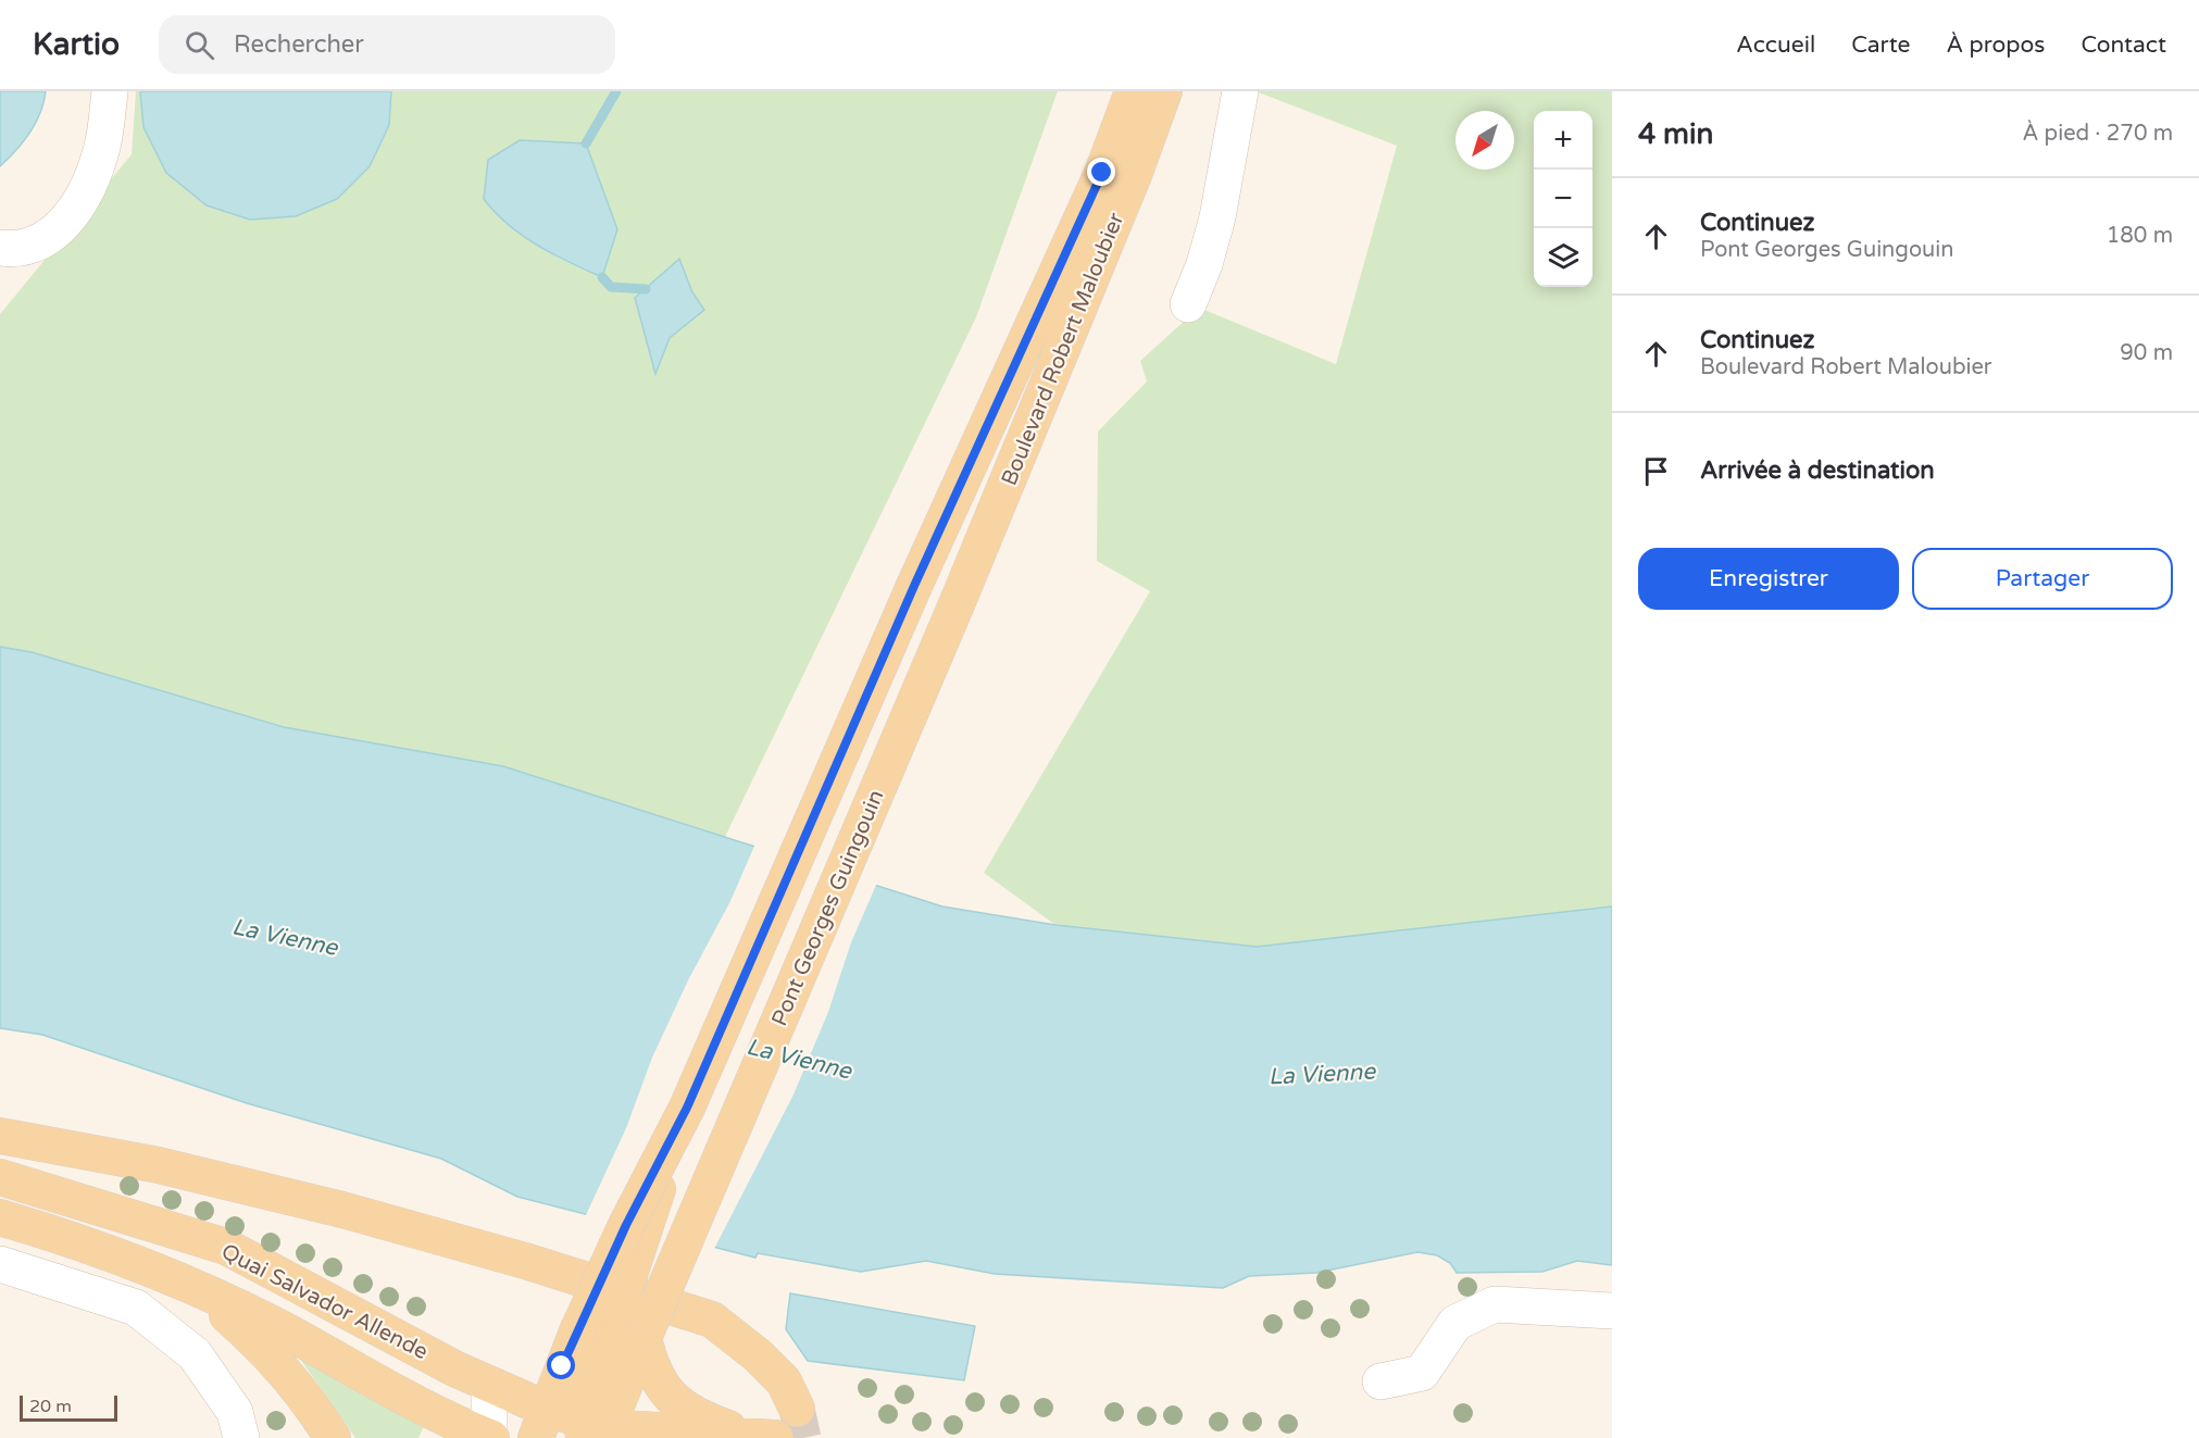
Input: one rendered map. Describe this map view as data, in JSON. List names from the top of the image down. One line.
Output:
{"streets":{"main road":["Boulevard Robert Maloubier","Pont Georges Guingouin","Quai Salvador Allende"]},"crossings":[["Boulevard Robert Maloubier","Pont Georges Guingouin"],["Pont Georges Guingouin","Quai Salvador Allende"]],"water":["La Vienne"],"scale_bar":"20 m","north":"bottom left","page":{"header":"Kartio","search":"Rechercher","nav":["Accueil","Carte","À propos","Contact"],"heading":["4 min","À pied · 270 m"],"map_buttons":["+","−"],"list":[["Continuez","Pont Georges Guingouin","180 m"],["Continuez","Boulevard Robert Maloubier","90 m"],"Arrivée à destination"],"buttons":["Enregistrer","Partager"],"scale":"20 m"}}
